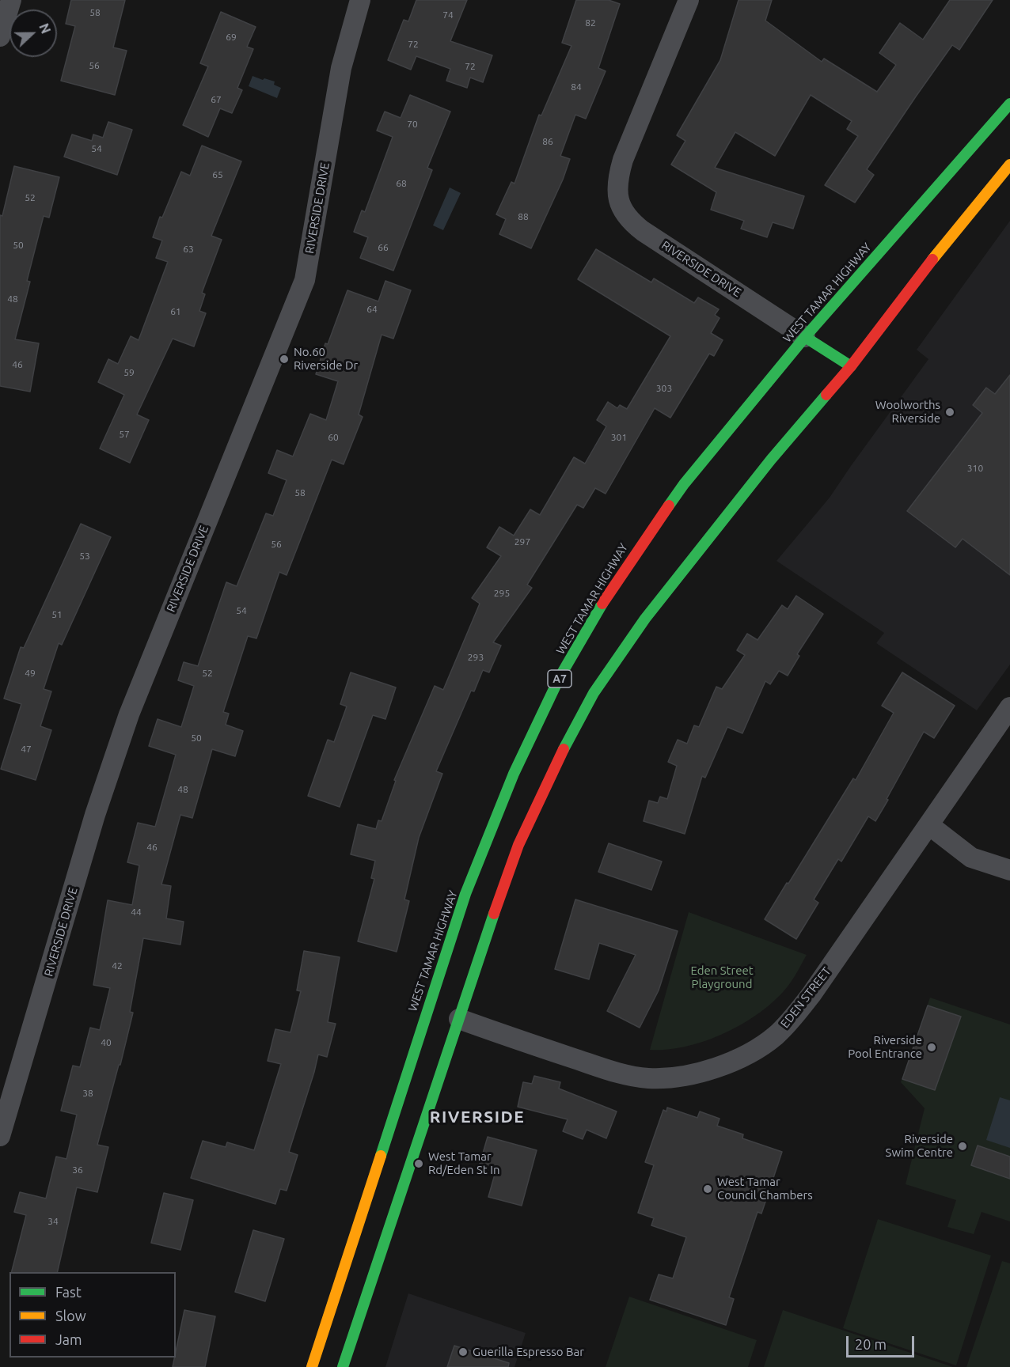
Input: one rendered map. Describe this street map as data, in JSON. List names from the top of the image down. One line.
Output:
{"streets":{"highway":["WEST TAMAR HIGHWAY","A7"],"street":["RIVERSIDE DRIVE","EDEN STREET"]},"crossings":[["RIVERSIDE DRIVE","WEST TAMAR HIGHWAY"]],"districts":["RIVERSIDE"],"parks":["Eden Street Playground"],"places":["No.60 Riverside Dr","Woolworths Riverside","Riverside Pool Entrance","Riverside Swim Centre","West Tamar Rd/Eden St In","West Tamar Council Chambers","Guerilla Espresso Bar"],"house_numbers":["58","74","82","69","72","56","72","84","67","70","86","54","65","68","52","88","50","66","63","48","64","61","46","59","303","57","60","301","310","58","297","56","53","295","54","51","293","49","52","50","47","48","46","44","42","40","38","36","34"],"legend":["Fast","Slow","Jam"],"scale_bar":"20 m","north":"right"}
